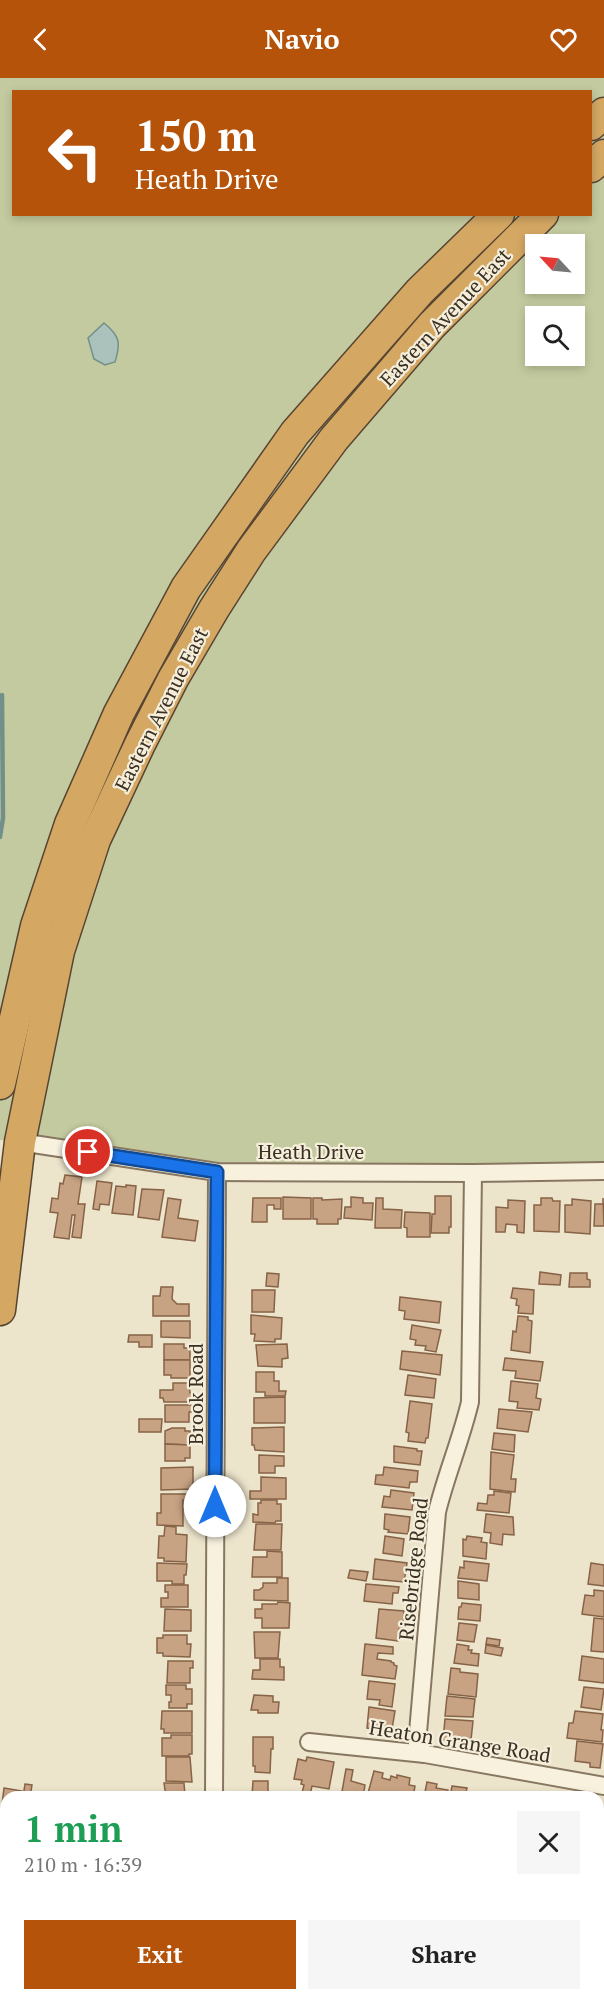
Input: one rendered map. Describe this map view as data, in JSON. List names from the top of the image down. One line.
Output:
{"streets":{"highway":["Eastern Avenue East"],"street":["Heath Drive","Brook Road","Risebridge Road","Heaton Grange Road"]},"crossings":[["Eastern Avenue East","Heath Drive"],["Heath Drive","Brook Road"],["Heath Drive","Risebridge Road"],["Risebridge Road","Heaton Grange Road"]],"north":"top left","page":{"header":"Navio","turn":["150 m","Heath Drive"],"heading":["1 min","210 m · 16:39"],"buttons":["Exit","Share"]}}
